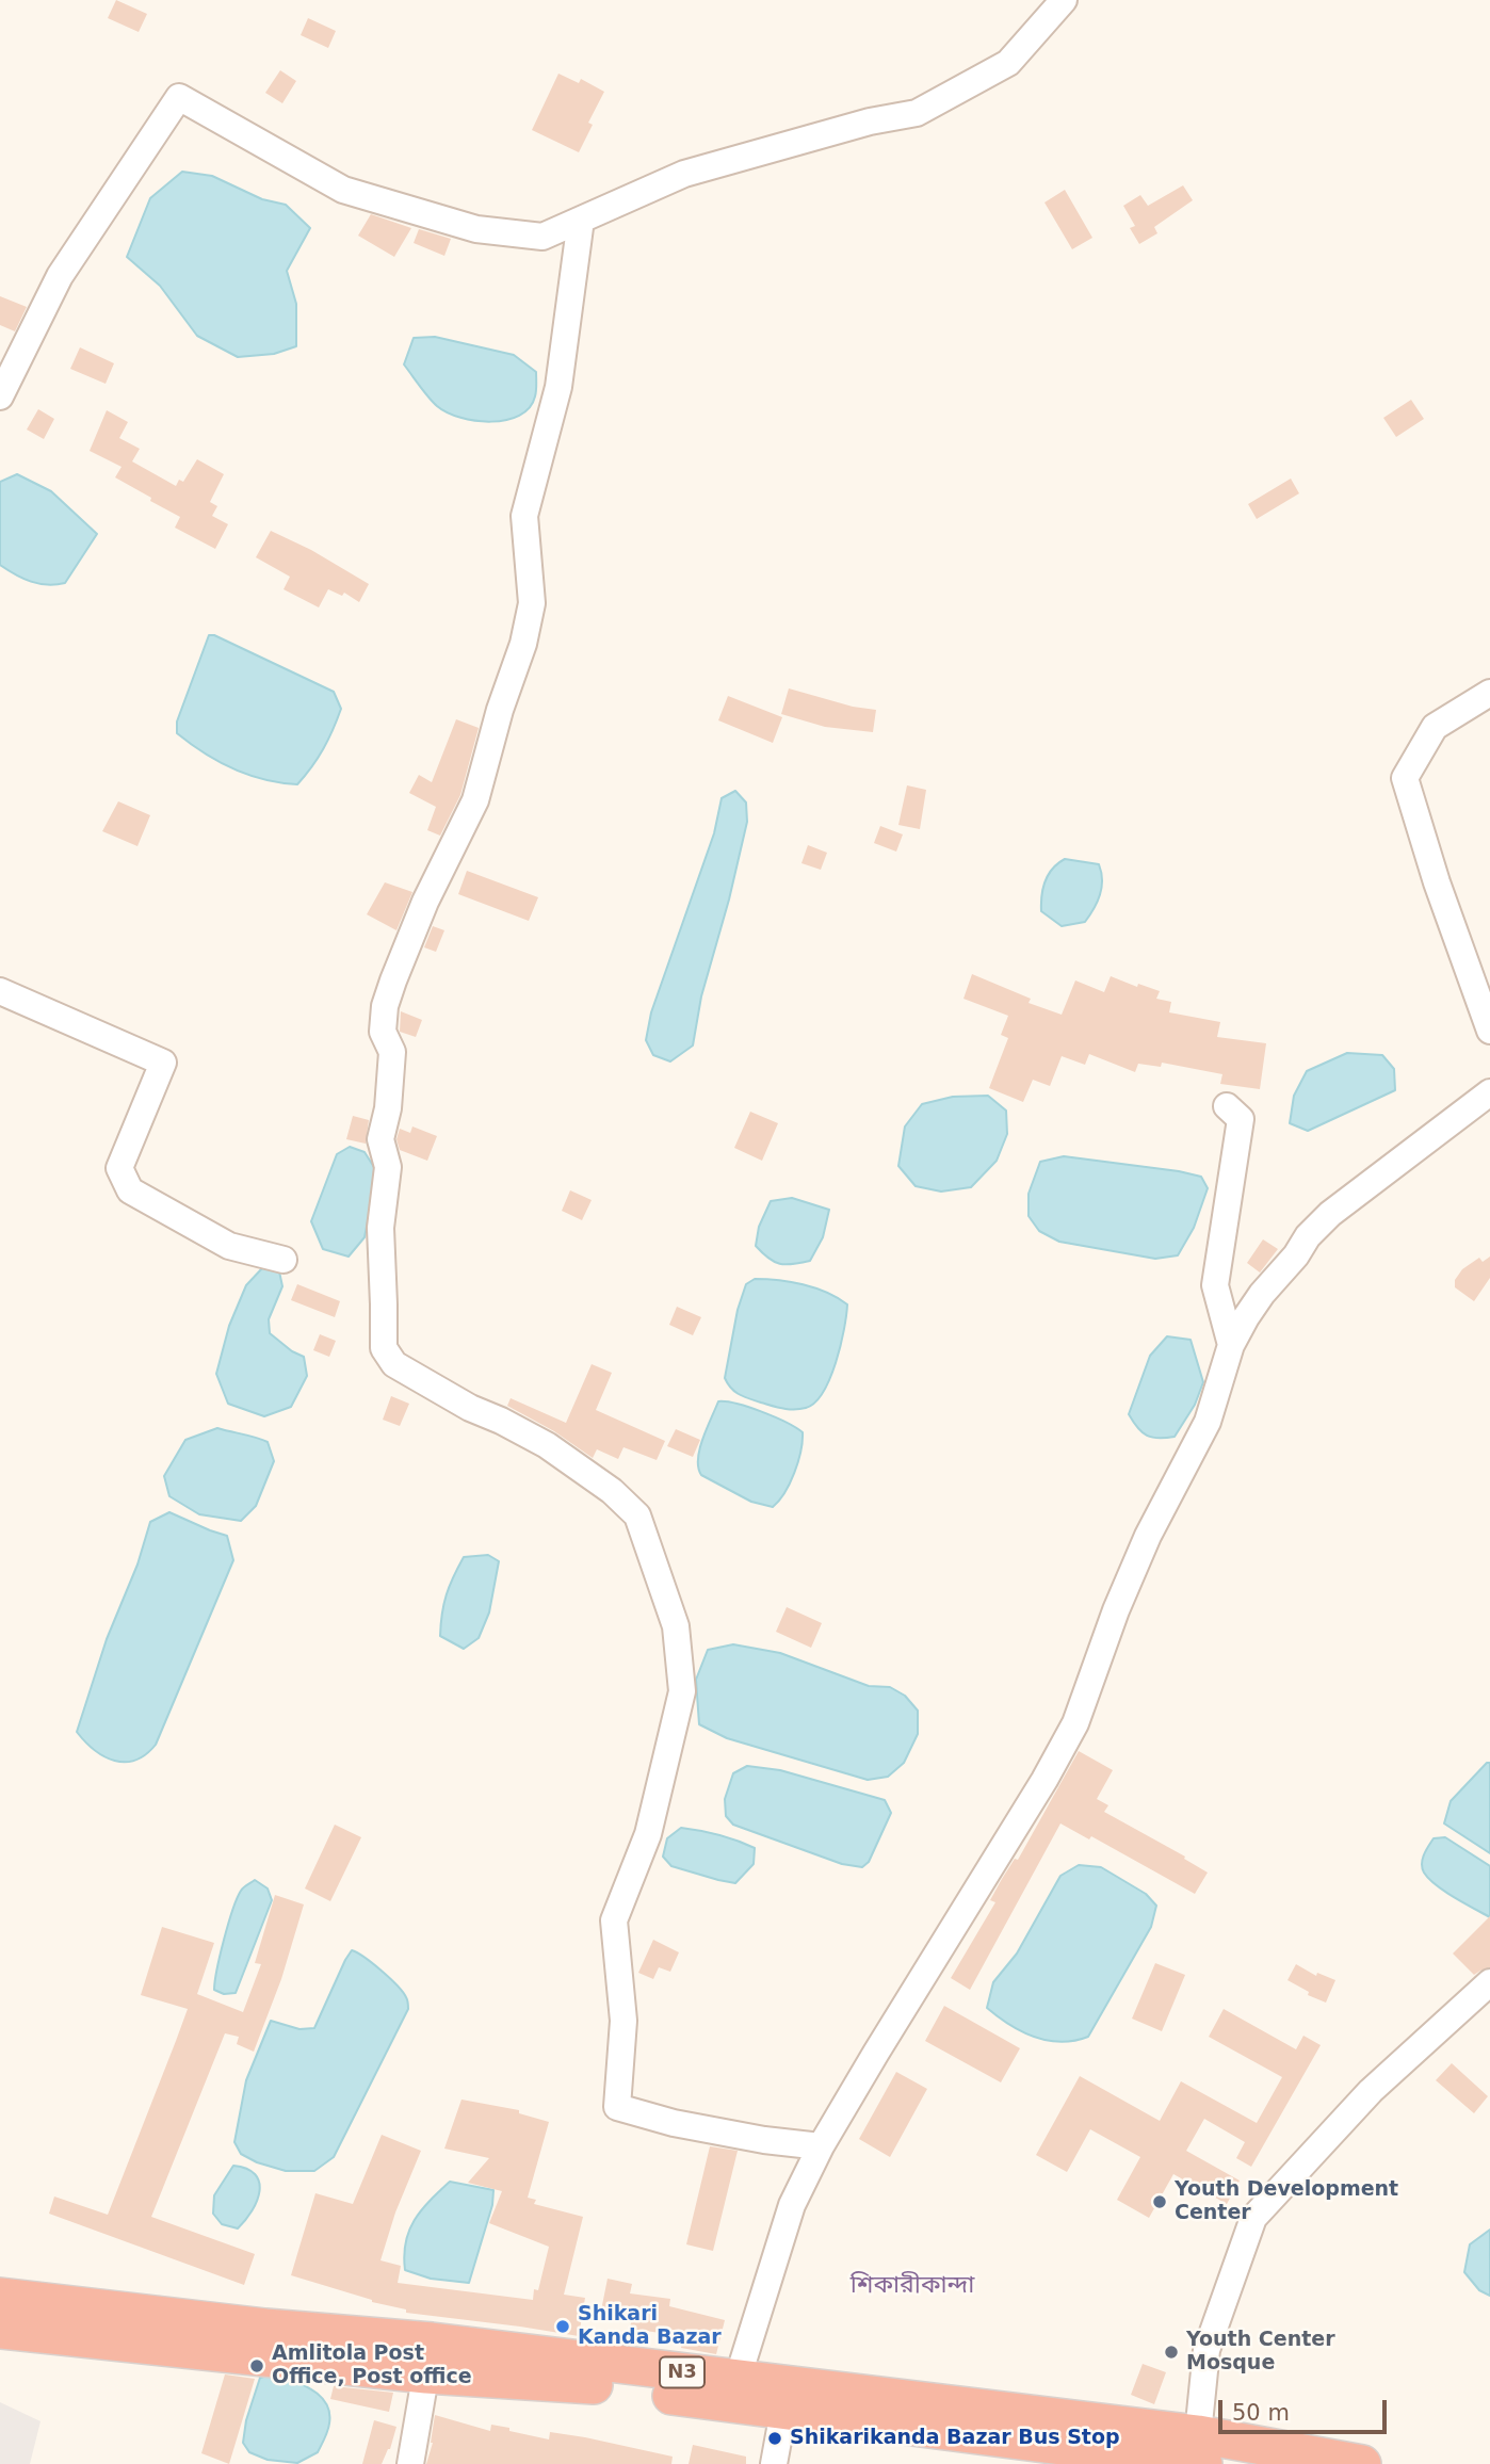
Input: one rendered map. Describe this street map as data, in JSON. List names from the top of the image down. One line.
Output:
{"streets":{"highway":["N3"]},"districts":["শিকারীকান্দা"],"places":["Youth Development Center","Shikari Kanda Bazar","Youth Center Mosque","Amlitola Post Office, Post office","Shikarikanda Bazar Bus Stop"],"scale_bar":"50 m"}
